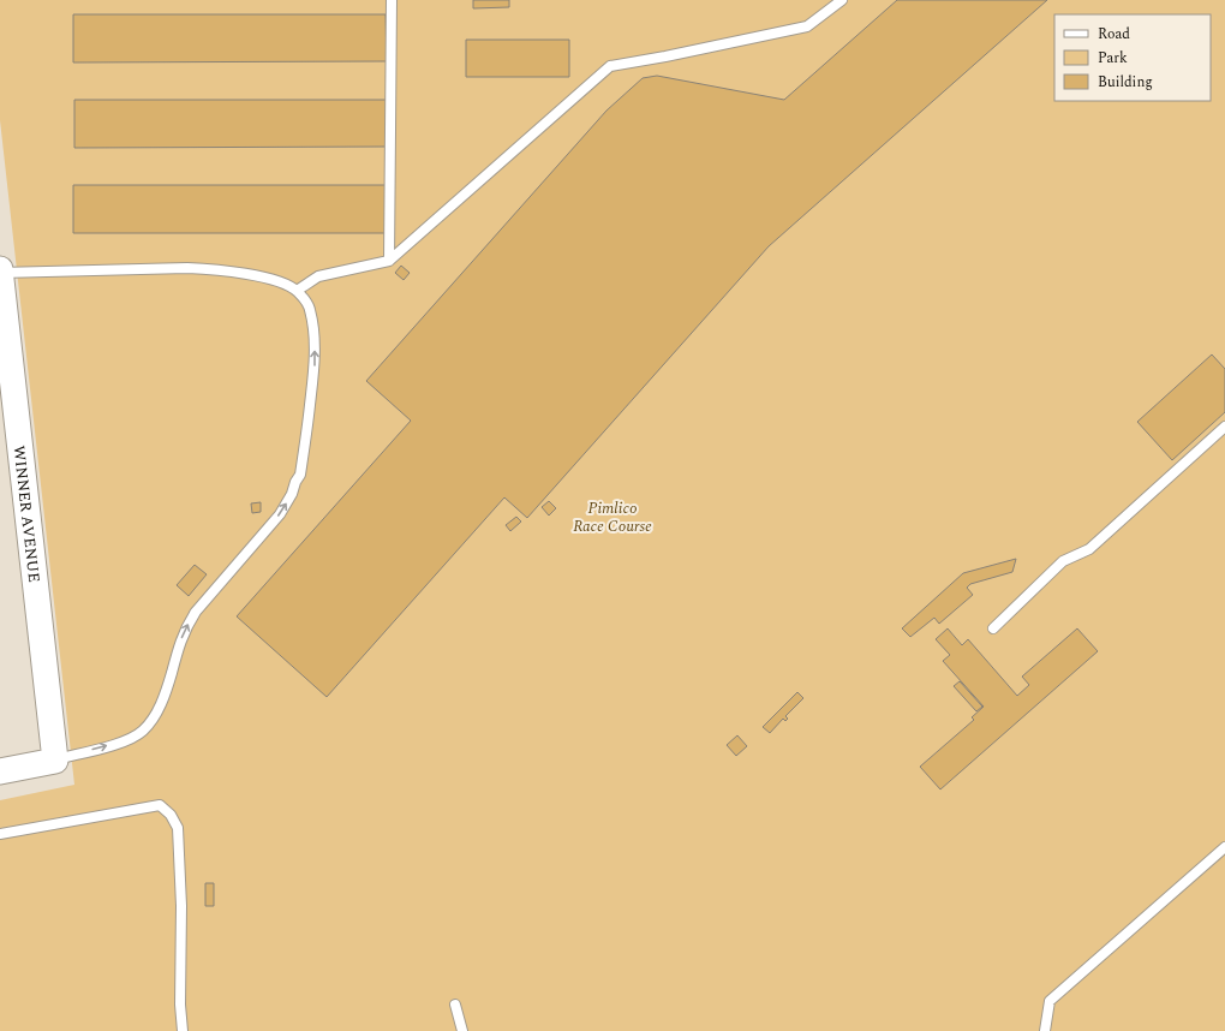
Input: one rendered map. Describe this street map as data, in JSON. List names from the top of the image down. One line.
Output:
{"streets":{"street":["WINNER AVENUE"]},"parks":["Pimlico Race Course"],"legend":["Road","Park","Building"]}
